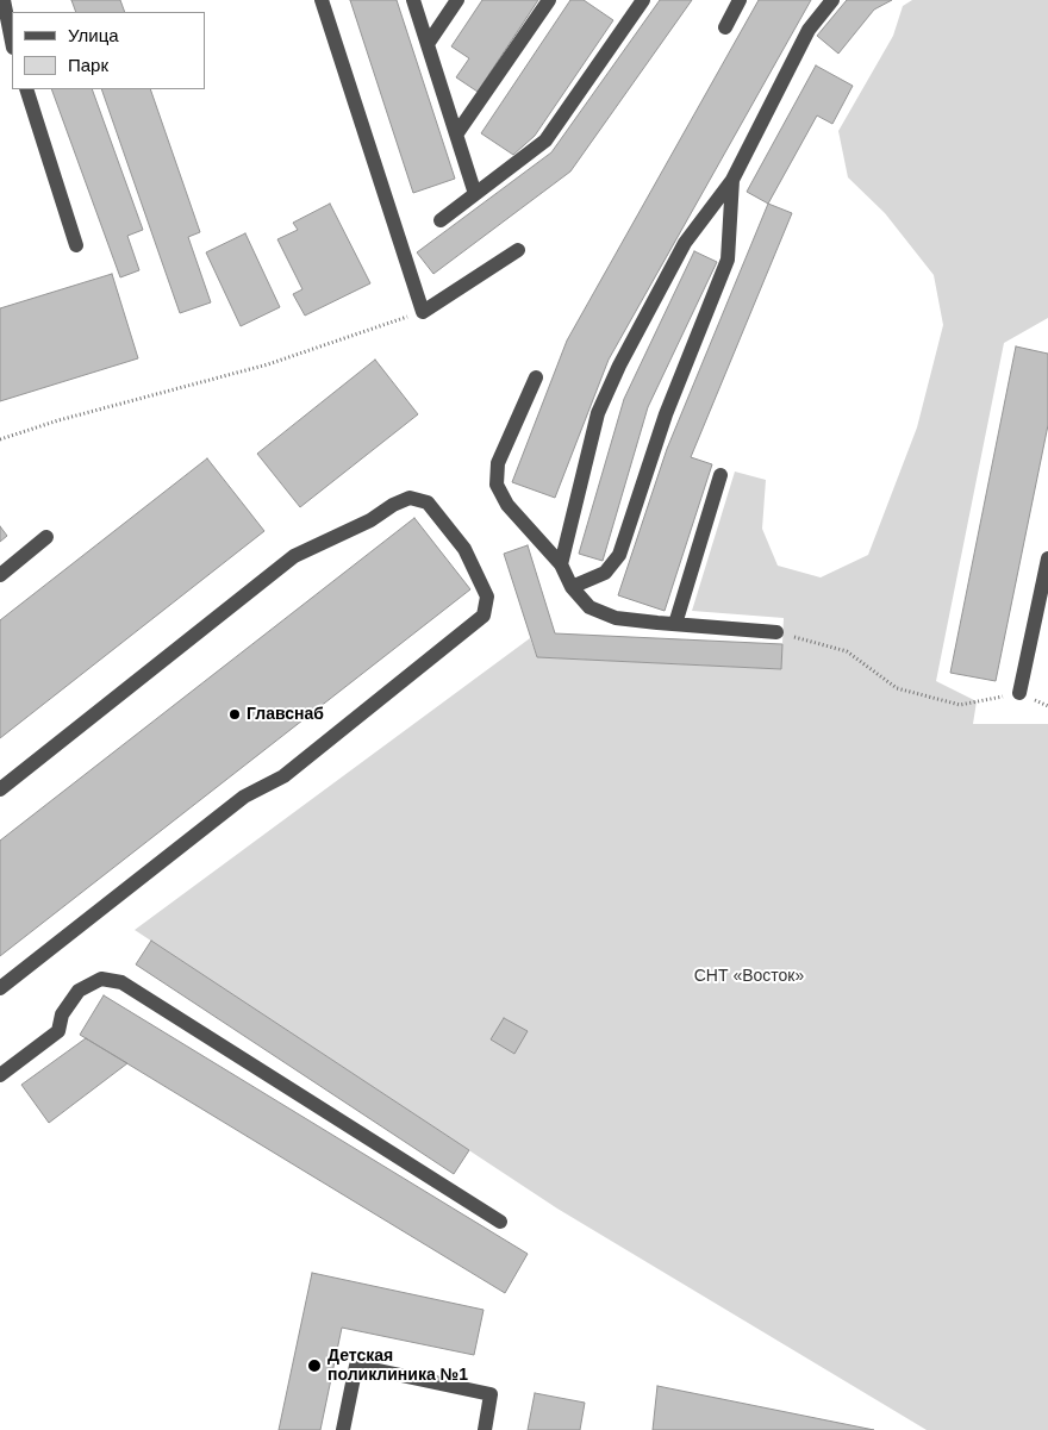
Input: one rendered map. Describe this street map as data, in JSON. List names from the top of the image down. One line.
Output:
{"parks":["СНТ «Восток»"],"places":["Главснаб","Детская поликлиника №1"],"legend":["Улица","Парк"]}
